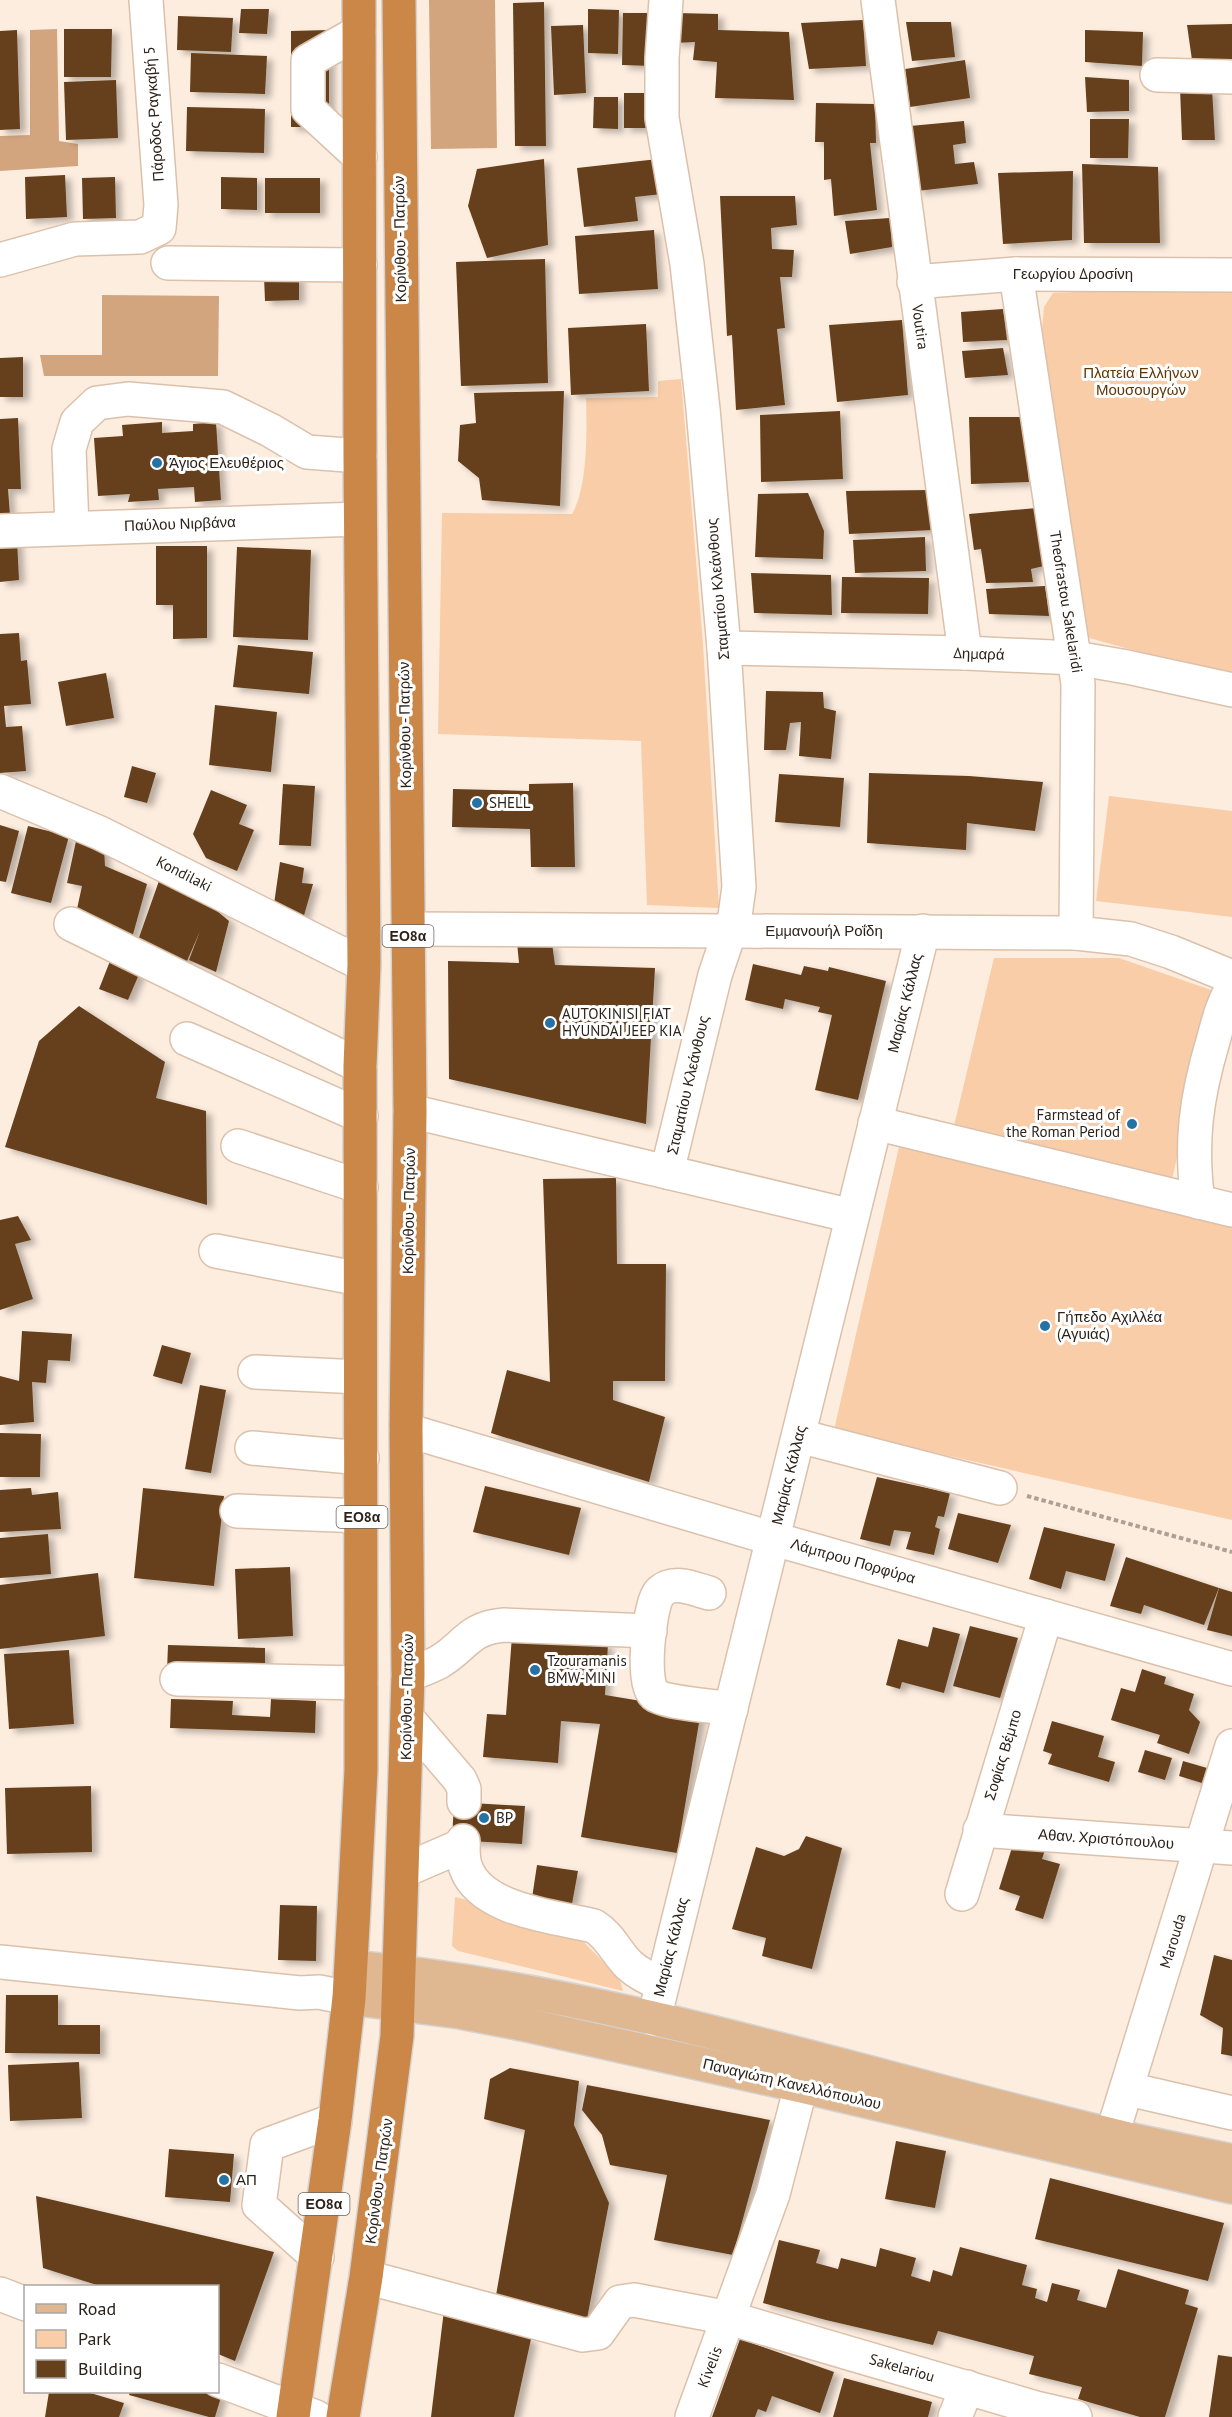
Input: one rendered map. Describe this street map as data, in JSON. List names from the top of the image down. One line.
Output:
{"streets":{"highway":["Κορίνθου - Πατρών","ΕΟ8α"],"main road":["Παναγιώτη Κανελλόπουλου"],"street":["Πάροδος Ραγκαβή 5","Γεωργίου Δροσίνη","Voutira","Παύλου Νιρβάνα","Σταματίου Κλεάνθους","Theofrastou Sakelaridi","Δημαρά","Kondilaki","Εμμανουήλ Ροΐδη","Μαρίας Κάλλας","Λάμπρου Πορφύρα","Σοφίας Βέμπο","Αθαν. Χριστόπουλου","Marouda","Kivelis","Sakelariou"]},"crossings":[["Κορίνθου - Πατρών","Εμμανουήλ Ροΐδη"],["Κορίνθου - Πατρών","Λάμπρου Πορφύρα"],["Κορίνθου - Πατρών","Παναγιώτη Κανελλόπουλου"],["Κορίνθου - Πατρών","Sakelariou"],["Γεωργίου Δροσίνη","Voutira"],["Γεωργίου Δροσίνη","Theofrastou Sakelaridi"],["Voutira","Δημαρά"],["Παύλου Νιρβάνα","ΕΟ8α"],["Σταματίου Κλεάνθους","Δημαρά"],["Σταματίου Κλεάνθους","Εμμανουήλ Ροΐδη"],["Theofrastou Sakelaridi","Δημαρά"],["Theofrastou Sakelaridi","Εμμανουήλ Ροΐδη"],["Kondilaki","ΕΟ8α"],["Εμμανουήλ Ροΐδη","Μαρίας Κάλλας"],["ΕΟ8α","Παναγιώτη Κανελλόπουλου"],["Μαρίας Κάλλας","Λάμπρου Πορφύρα"],["Μαρίας Κάλλας","Παναγιώτη Κανελλόπουλου"],["Λάμπρου Πορφύρα","Σοφίας Βέμπο"],["Σοφίας Βέμπο","Αθαν. Χριστόπουλου"],["Αθαν. Χριστόπουλου","Marouda"],["Marouda","Παναγιώτη Κανελλόπουλου"],["Παναγιώτη Κανελλόπουλου","Kivelis"],["Kivelis","Sakelariou"]],"parks":["Πλατεία Ελλήνων Μουσουργών"],"places":["Άγιος Ελευθέριος","SHELL","AUTOKINISI FIAT HYUNDAI JEEP KIA","Farmstead of the Roman Period","Γήπεδο Αχιλλέα (Αγυιάς)","Tzouramanis BMW-MINI","BP","ΑΠ"],"legend":["Road","Park","Building"]}
